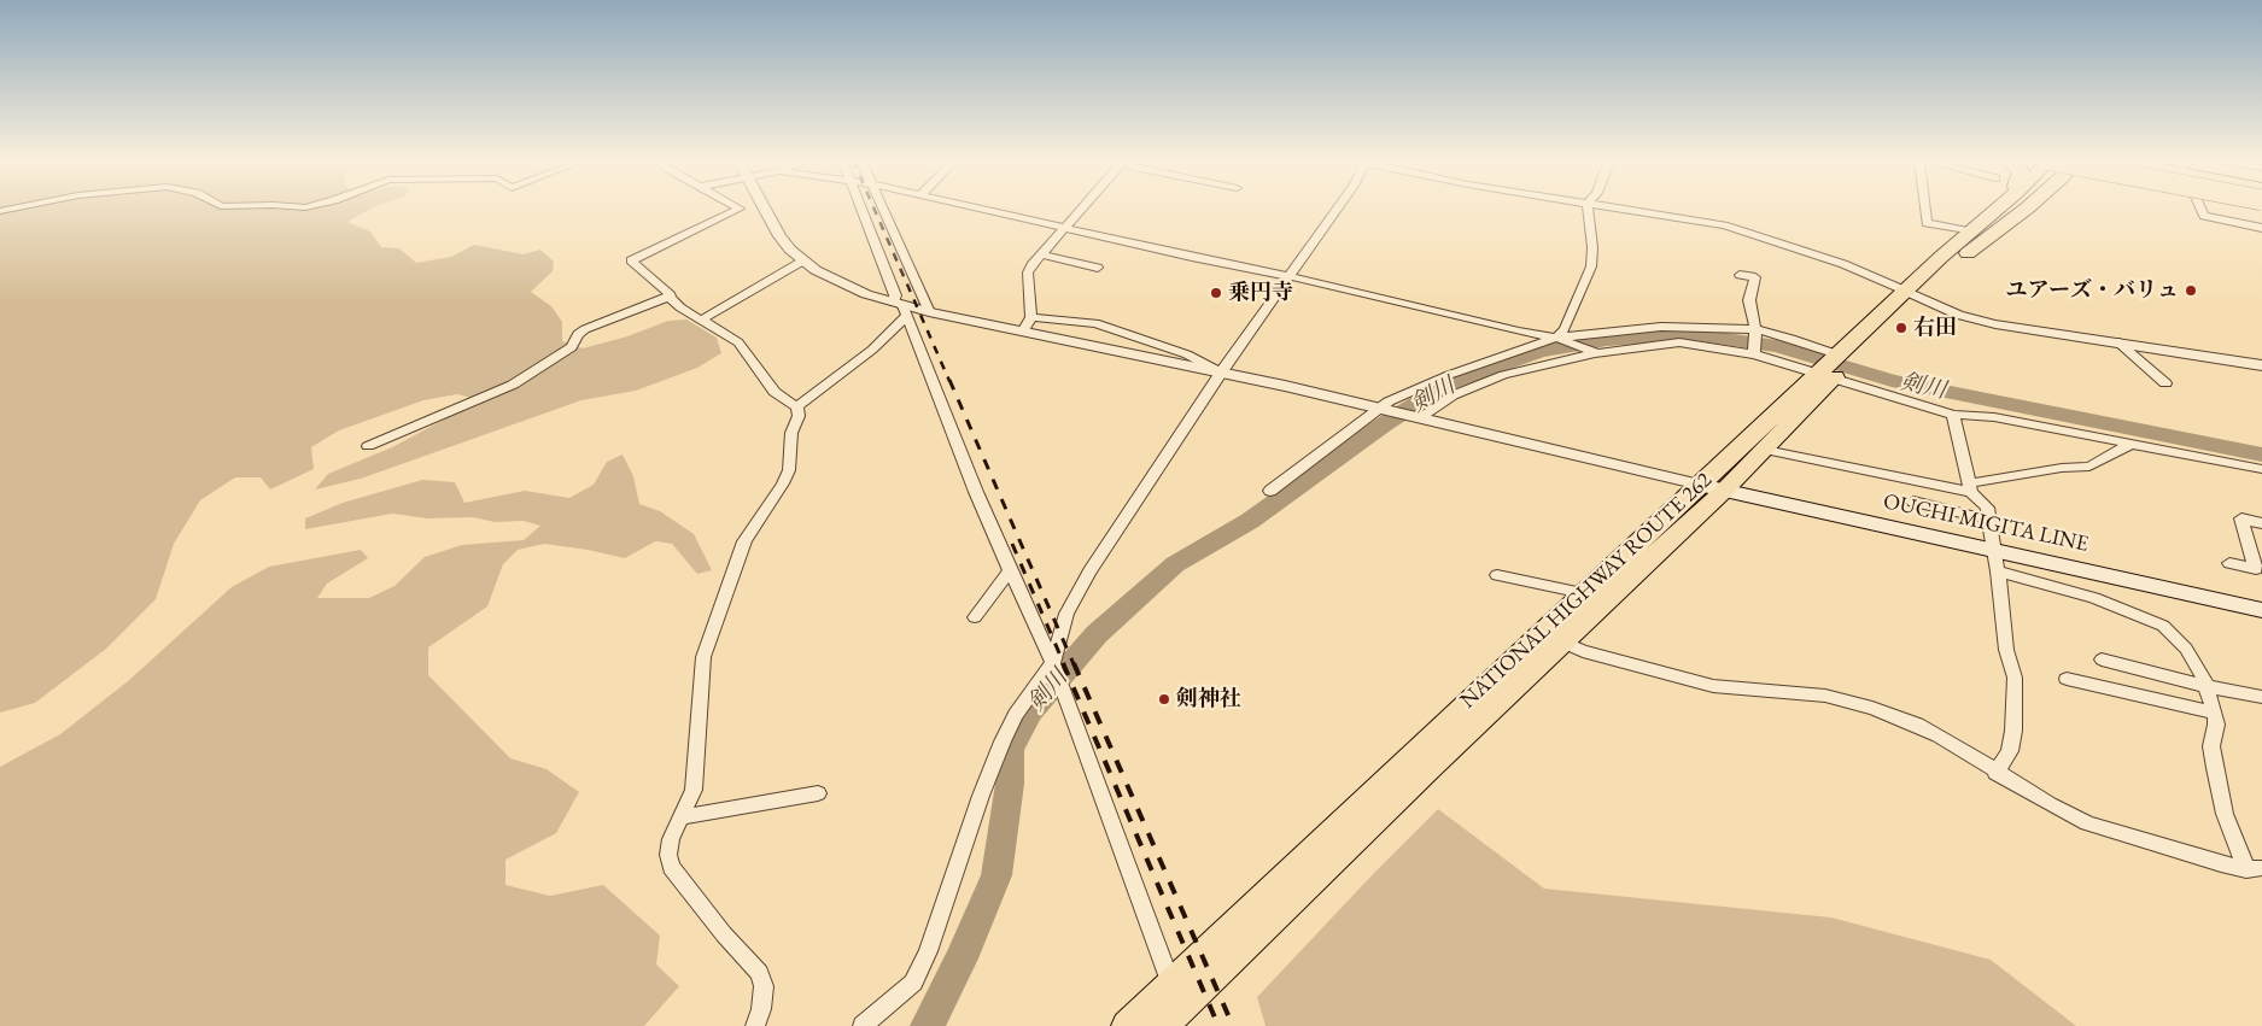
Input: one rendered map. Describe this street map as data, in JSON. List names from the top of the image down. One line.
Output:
{"streets":{"highway":["NATIONAL HIGHWAY ROUTE 262"],"main road":["OUCHI MIGITA LINE"]},"crossings":[["OUCHI MIGITA LINE","NATIONAL HIGHWAY ROUTE 262"]],"water":["剣川"],"places":["ユアーズ・バリュ","乗円寺","右田","剣神社"]}
